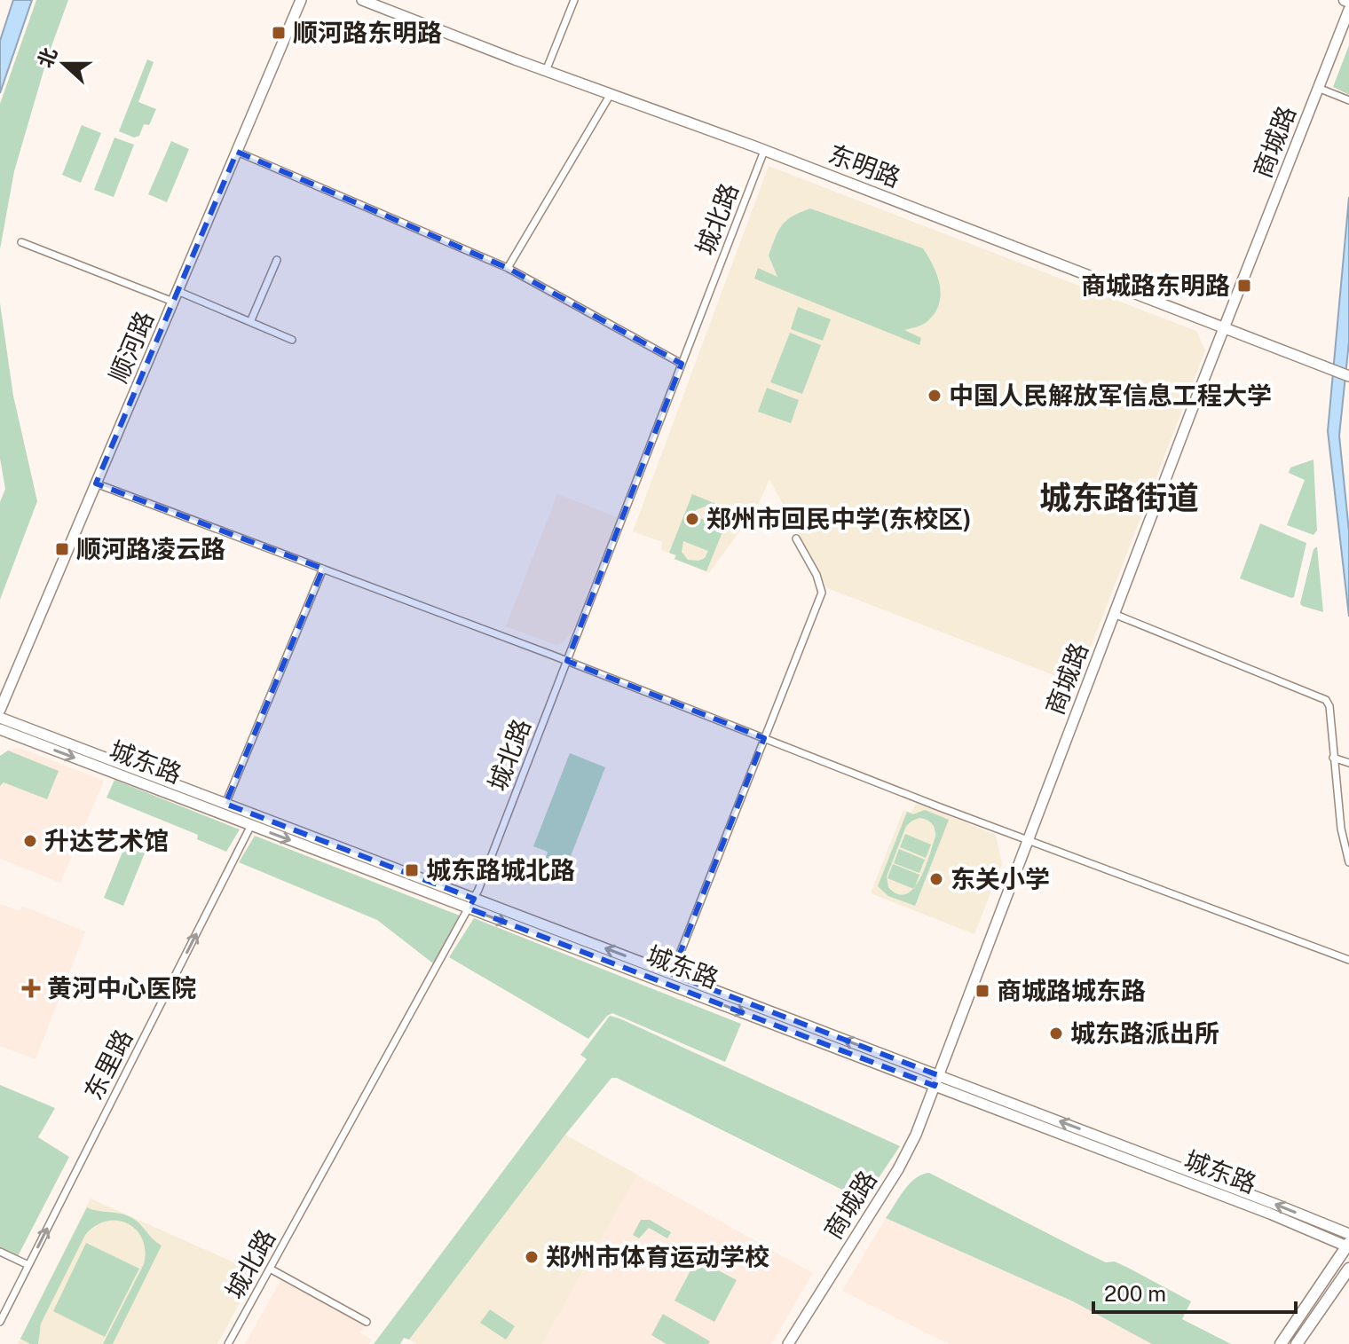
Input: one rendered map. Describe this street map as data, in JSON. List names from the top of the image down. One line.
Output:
{"streets":{"street":["商城路","东明路","城北路","顺河路","城东路","东里路"]},"crossings":[["商城路","东明路"],["商城路","城东路"],["东明路","城北路"],["城北路","城东路"],["城东路","东里路"]],"one_way":["东里路"],"districts":["城东路街道"],"places":{"transit":["顺河路东明路","商城路东明路","顺河路凌云路","城东路城北路","商城路城东路"],"other":["中国人民解放军信息工程大学","郑州市回民中学(东校区)","升达艺术馆","东关小学","城东路派出所","郑州市体育运动学校"],"health":["黄河中心医院"]},"scale_bar":"200 m","north":"left"}
